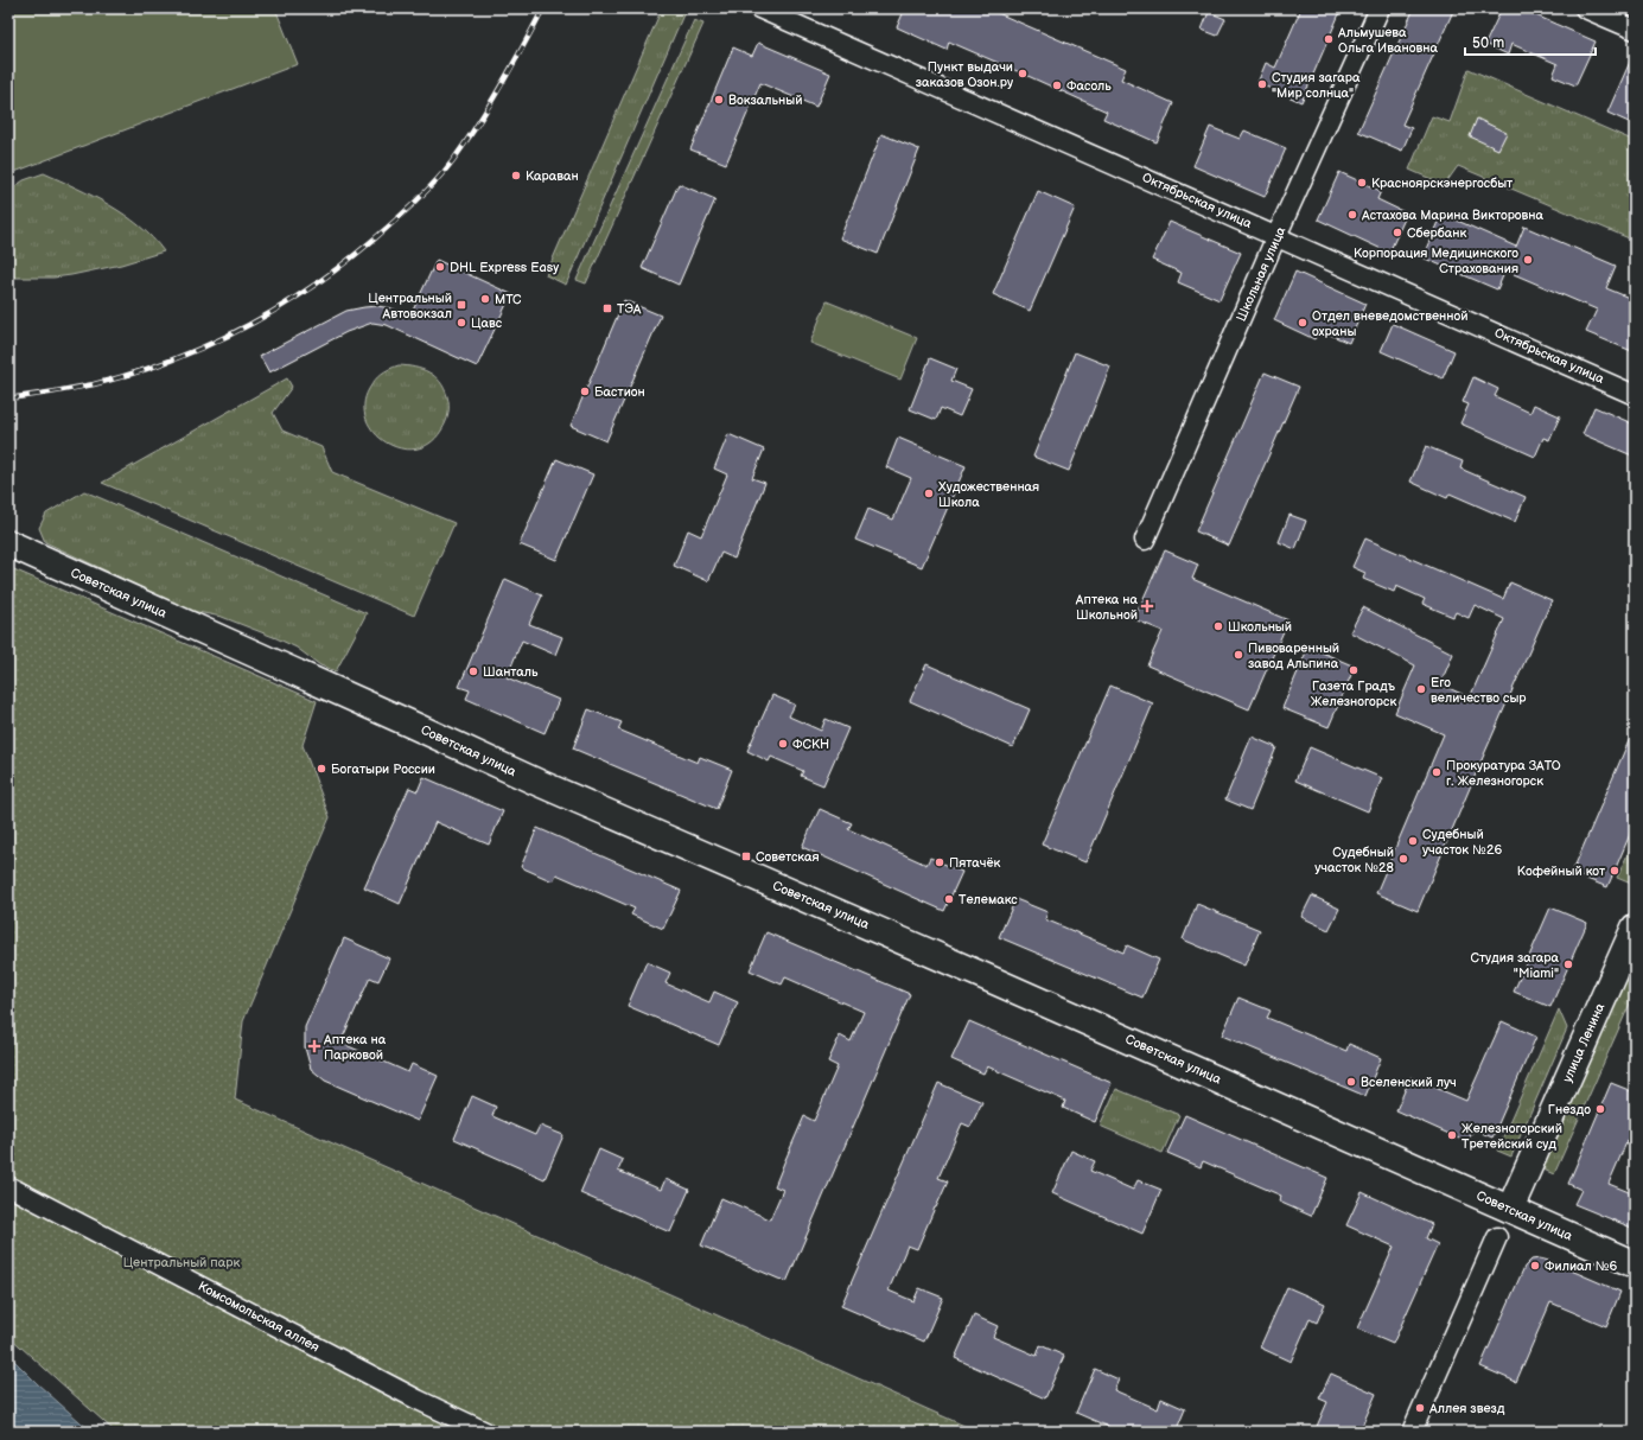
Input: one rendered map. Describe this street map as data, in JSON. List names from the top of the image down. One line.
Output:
{"streets":{"main road":["Советская улица","улица Ленина"],"street":["Октябрьская улица","Школьная улица","Комсомольская аллея"]},"crossings":[["Октябрьская улица","Школьная улица"],["Советская улица","улица Ленина"]],"parks":["Центральный парк"],"places":{"other":["Альмушева Ольга Ивановна","Пункт выдачи заказов Озон.ру","Студия загара \"Мир солнца\"","Фасоль","Вокзальный","Караван","Красноярскэнергосбыт","Астахова Марина Викторовна","Сбербанк","Корпорация Медицинского Cтрахования","DHL Express Easy","МТС","Цавс","Отдел вневедомственной охраны","Бастион","Художественная Школа","Школьный","Пивоваренный завод Альпина","Газета Градъ Железногорск","Шанталь","Его величество сыр","ФСКН","Богатыри России","Прокуратура ЗАТО г. Железногорск","Судебный участок №26","Судебный участок №28","Пятачёк","Кофейный кот","Телемакс","Студия загара \"Miami\"","Вселенский луч","Гнездо","Железногорский Третейский суд","Филиал №6","Аллея звезд"],"transit":["Центральный Автовокзал","ТЭА","Советская"],"health":["Аптека на Школьной","Аптека на Парковой"]},"scale_bar":"50 m"}
